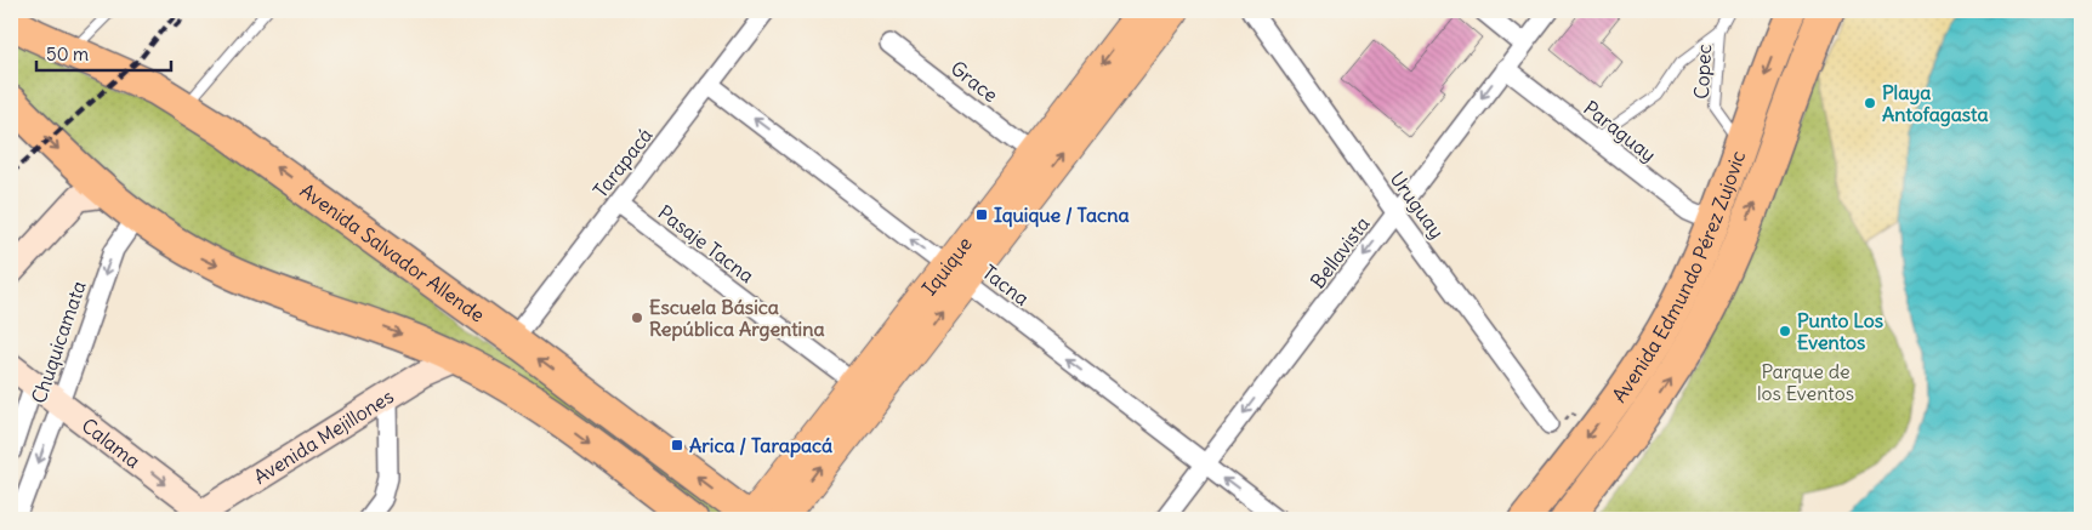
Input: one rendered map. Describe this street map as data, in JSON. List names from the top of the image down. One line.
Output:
{"streets":{"highway":["Avenida Salvador Allende","Avenida Edmundo Pérez Zujovic"],"main road":["Iquique"],"street":["Grace","Paraguay","Tarapacá","Uruguay","Pasaje Tacna","Bellavista","Tacna","Chuquicamata","Avenida Mejillones","Calama"],"lane":["Copec"]},"crossings":[["Copec","Paraguay"],["Copec","Avenida Edmundo Pérez Zujovic"],["Grace","Iquique"],["Paraguay","Bellavista"],["Paraguay","Avenida Edmundo Pérez Zujovic"],["Tarapacá","Pasaje Tacna"],["Tarapacá","Avenida Salvador Allende"],["Tarapacá","Tacna"],["Uruguay","Bellavista"],["Pasaje Tacna","Iquique"],["Avenida Salvador Allende","Iquique"],["Bellavista","Tacna"],["Iquique","Tacna"],["Chuquicamata","Calama"],["Avenida Mejillones","Calama"]],"one_way":["Bellavista","Tacna","Chuquicamata","Calama"],"parks":["Parque de los Eventos"],"places":{"other":["Playa Antofagasta","Escuela Básica República Argentina","Punto Los Eventos"],"transit":["Iquique / Tacna","Arica / Tarapacá"]},"scale_bar":"50 m"}
